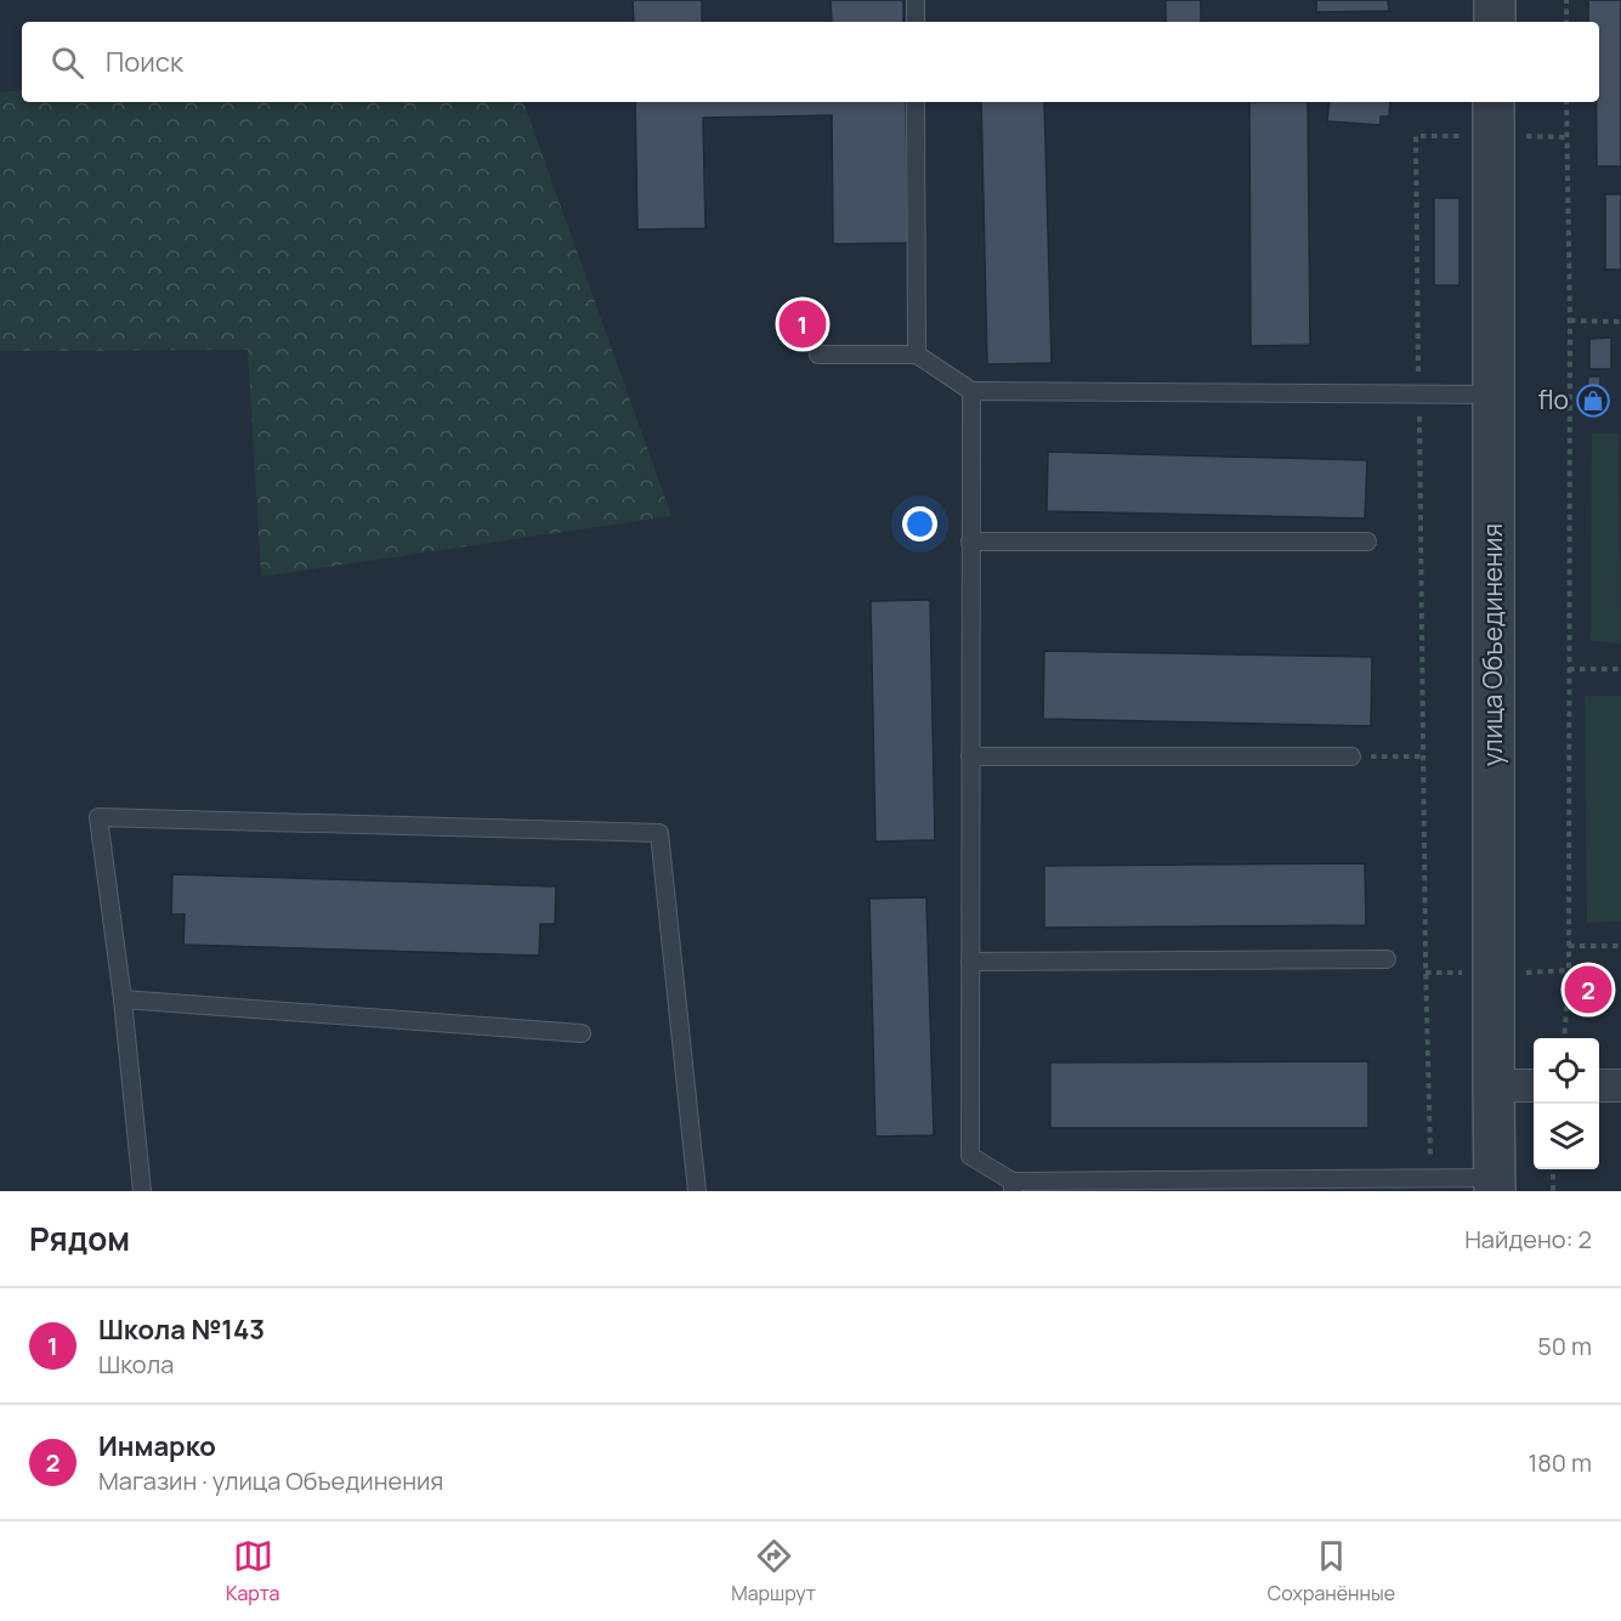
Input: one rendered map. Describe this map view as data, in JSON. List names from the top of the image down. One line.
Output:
{"streets":{"street":["улица Объединения"]},"places":{"shop":["flo"]},"page":{"search":"Поиск","pins":["1","2"],"heading":["Рядом","Найдено: 2"],"list":[{"mark":"1","name":"Школа №143","note":"Школа","value":"50 m"},{"mark":"2","name":"Инмарко","note":"Магазин · улица Объединения","value":"180 m"}],"nav":["Карта","Маршрут","Сохранённые"]}}
